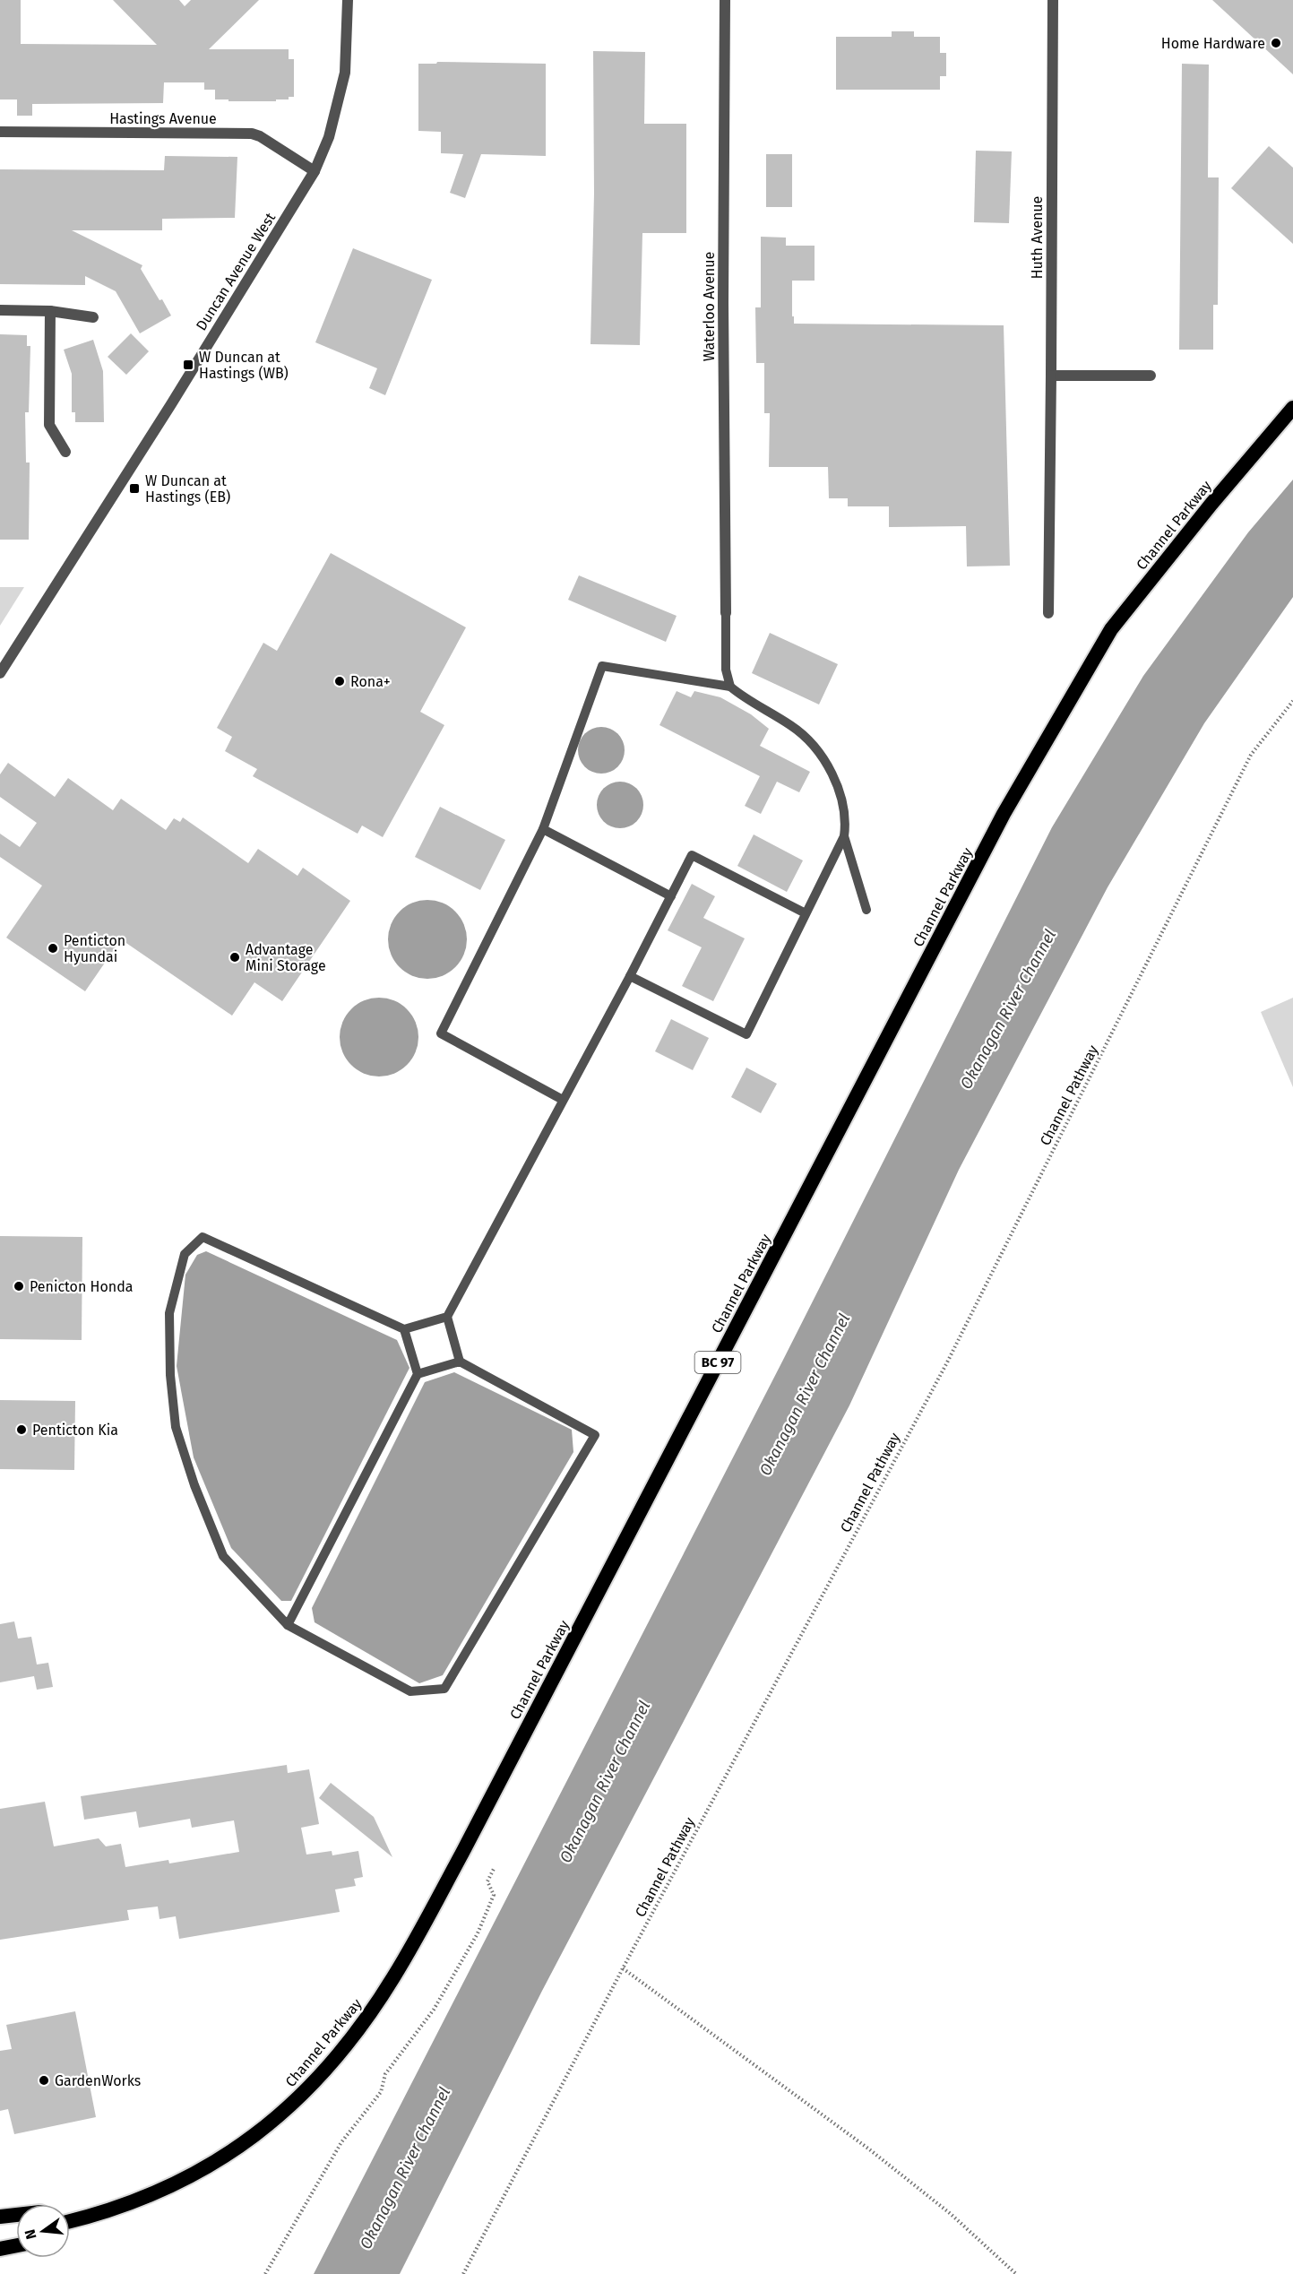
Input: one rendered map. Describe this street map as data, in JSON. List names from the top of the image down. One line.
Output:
{"streets":{"highway":["Channel Parkway","BC 97"],"street":["Hastings Avenue","Huth Avenue","Duncan Avenue West","Waterloo Avenue"],"path":["Channel Pathway"]},"crossings":[["Hastings Avenue","Duncan Avenue West"]],"water":["Okanagan River Channel"],"places":{"other":["Home Hardware","Rona+","Penticton Hyundai","Advantage Mini Storage","Penicton Honda","Penticton Kia","GardenWorks"],"transit":["W Duncan at Hastings (WB)","W Duncan at Hastings (EB)"]},"north":"left"}
